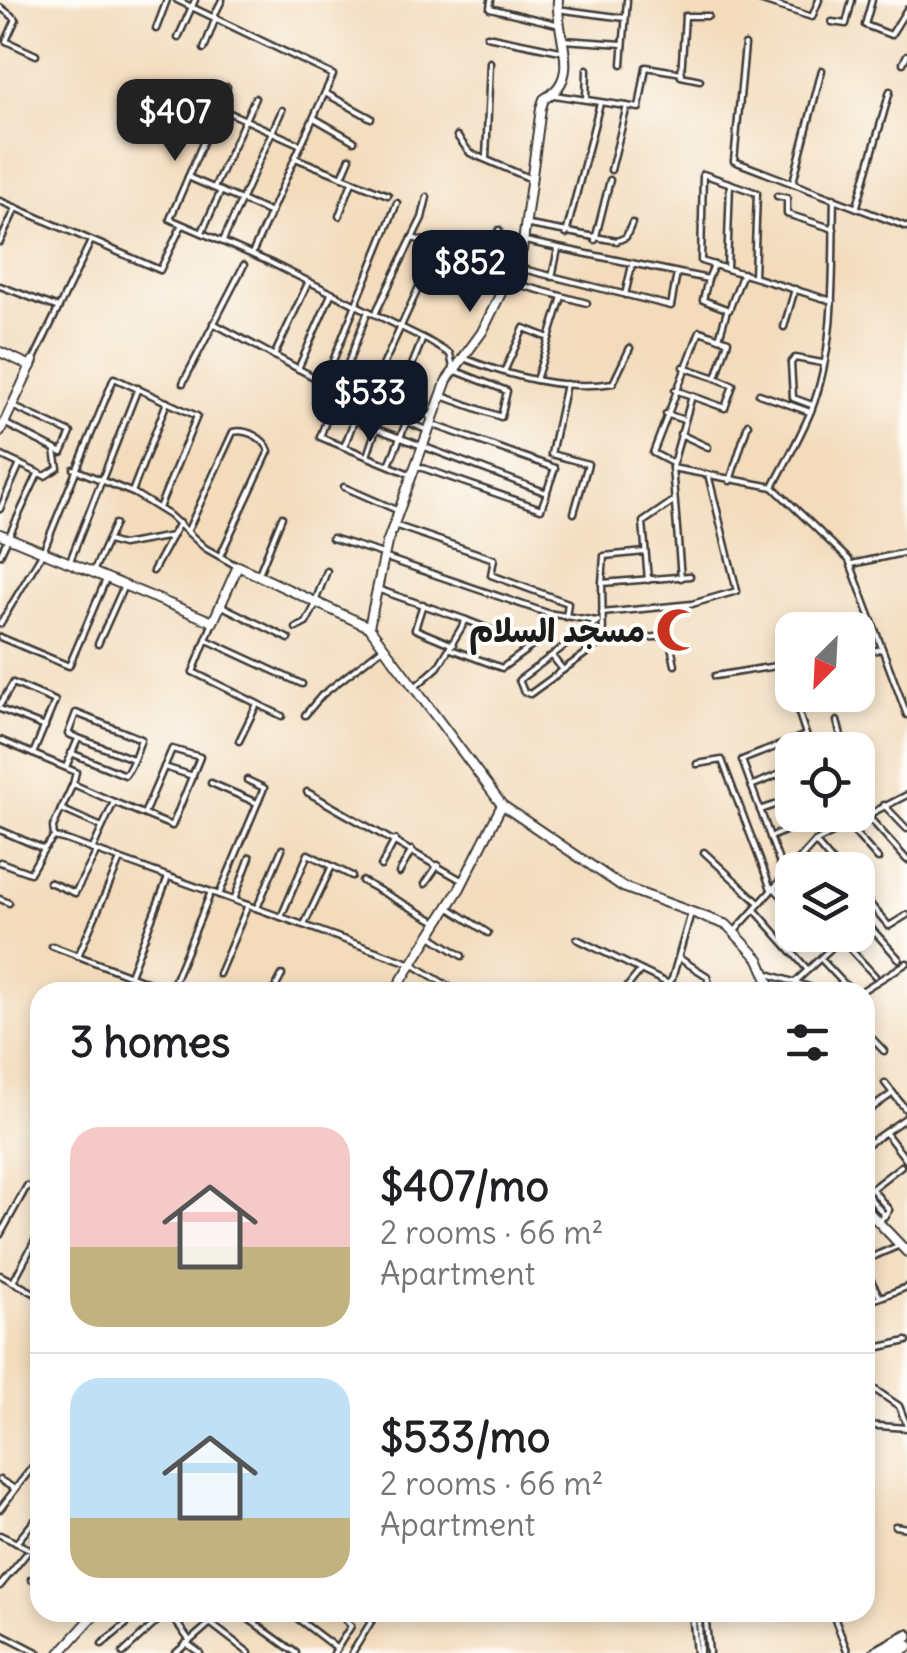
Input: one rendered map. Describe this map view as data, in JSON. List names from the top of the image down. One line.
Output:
{"places":{"mosque":["مسجد السلام"]},"north":"bottom left","page":{"price":["$407","$852","$533"],"heading":"3 homes","list":[{"name":"$407/mo","note":"2 rooms · 66 m² · Apartment"},{"name":"$533/mo","note":"2 rooms · 66 m² · Apartment"}]}}
